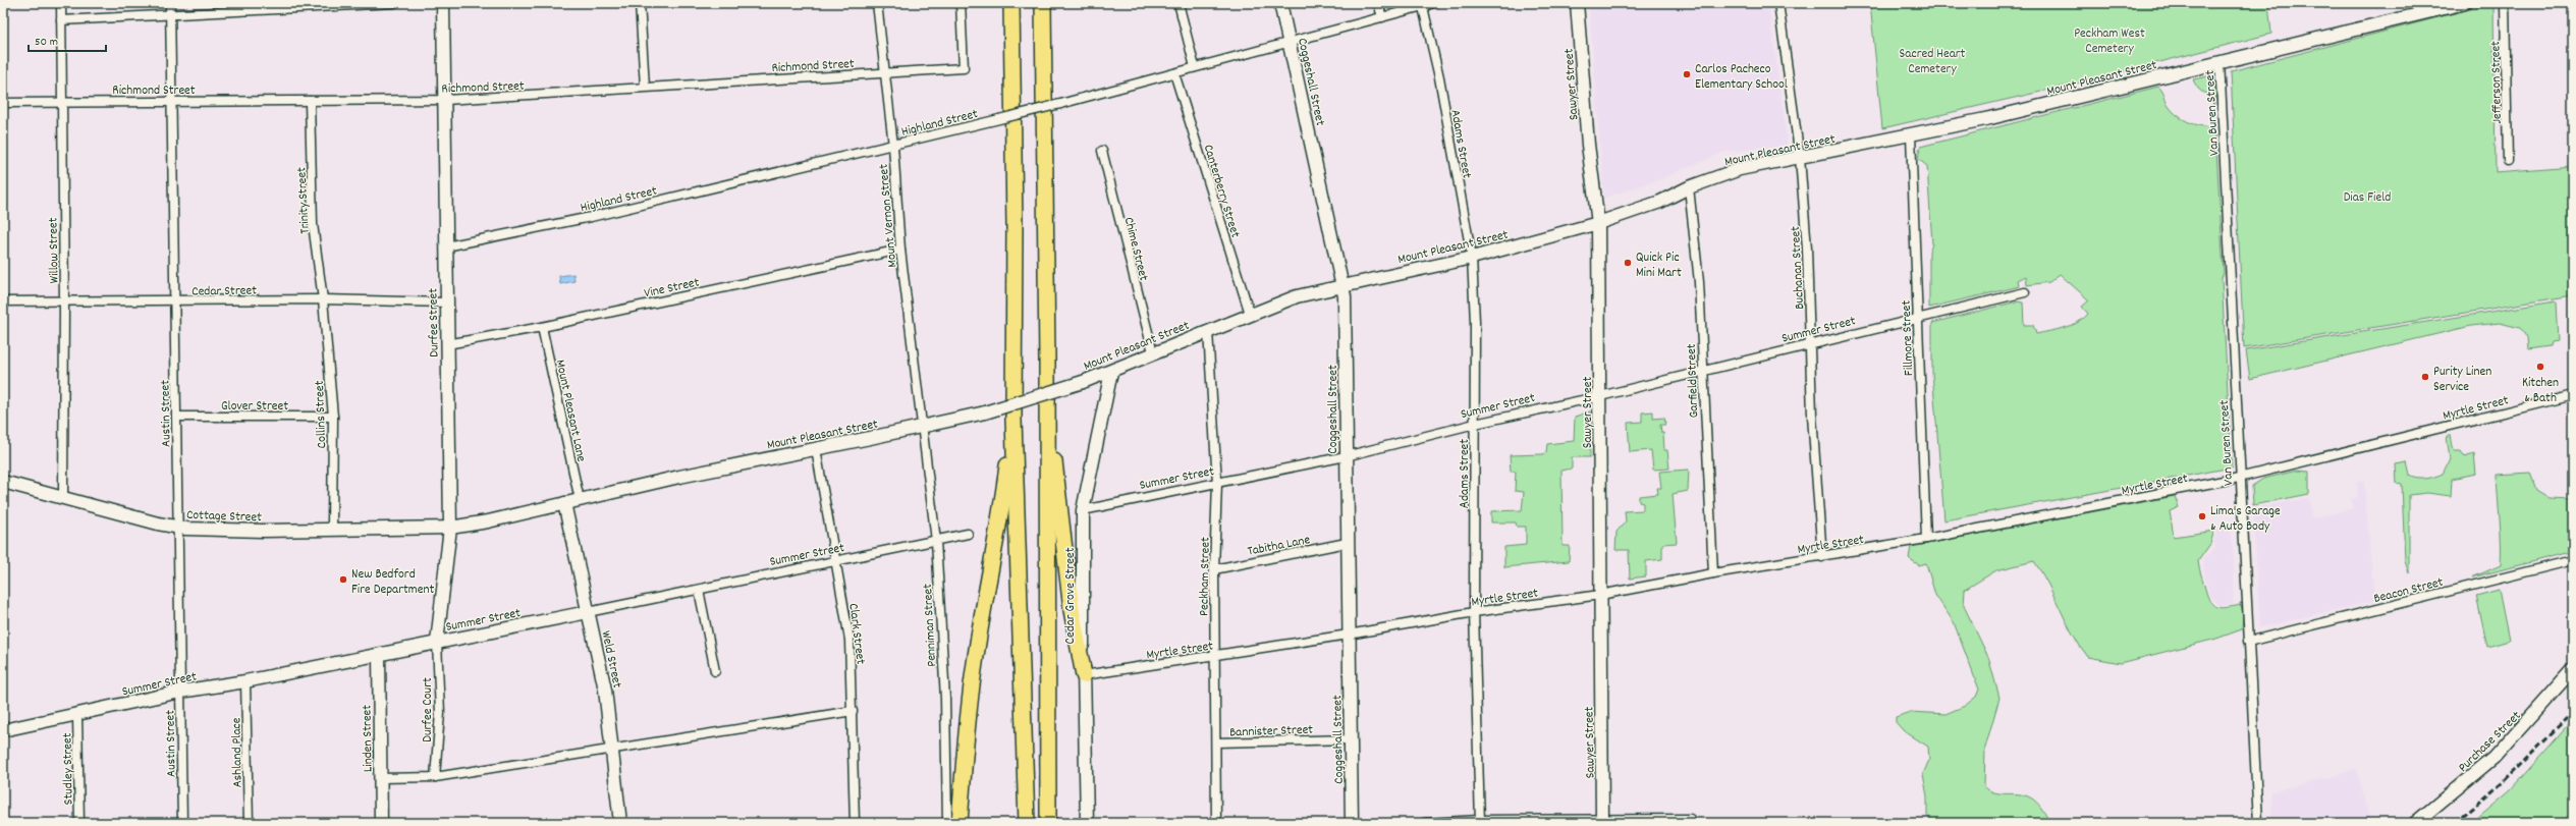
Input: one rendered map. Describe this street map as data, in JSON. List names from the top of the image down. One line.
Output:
{"streets":{"main road":["Mount Pleasant Street","Coggeshall Street","Sawyer Street","Durfee Street","Summer Street","Cottage Street","Cedar Grove Street","Weld Street","Linden Street","Purchase Street"],"street":["Richmond Street","Jefferson Street","Van Buren Street","Highland Street","Adams Street","Canterberry Street","Trinity Street","Mount Vernon Street","Chime Street","Willow Street","Buchanan Street","Vine Street","Cedar Street","Fillmore Street","Garfield Street","Glover Street","Myrtle Street","Mount Pleasant Lane","Austin Street","Collins Street","Tabitha Lane","Peckham Street","Beacon Street","Penniman Street","Clark Street","Durfee Court","Bannister Street","Ashland Place","Studley Street"]},"crossings":[["Richmond Street","Trinity Street"],["Richmond Street","Mount Vernon Street"],["Richmond Street","Willow Street"],["Richmond Street","Durfee Street"],["Richmond Street","Austin Street"],["Mount Pleasant Street","Coggeshall Street"],["Mount Pleasant Street","Sawyer Street"],["Mount Pleasant Street","Van Buren Street"],["Mount Pleasant Street","Adams Street"],["Mount Pleasant Street","Canterberry Street"],["Mount Pleasant Street","Mount Vernon Street"],["Mount Pleasant Street","Chime Street"],["Mount Pleasant Street","Buchanan Street"],["Mount Pleasant Street","Durfee Street"],["Mount Pleasant Street","Fillmore Street"],["Mount Pleasant Street","Garfield Street"],["Mount Pleasant Street","Mount Pleasant Lane"],["Mount Pleasant Street","Cottage Street"],["Mount Pleasant Street","Peckham Street"],["Mount Pleasant Street","Cedar Grove Street"],["Mount Pleasant Street","Penniman Street"],["Mount Pleasant Street","Clark Street"],["Mount Pleasant Street","Weld Street"],["Coggeshall Street","Highland Street"],["Coggeshall Street","Summer Street"],["Coggeshall Street","Myrtle Street"],["Coggeshall Street","Tabitha Lane"],["Coggeshall Street","Bannister Street"],["Sawyer Street","Summer Street"],["Sawyer Street","Myrtle Street"],["Van Buren Street","Myrtle Street"],["Van Buren Street","Beacon Street"],["Highland Street","Adams Street"],["Highland Street","Canterberry Street"],["Highland Street","Mount Vernon Street"],["Highland Street","Durfee Street"],["Adams Street","Summer Street"],["Adams Street","Myrtle Street"],["Trinity Street","Cedar Street"],["Trinity Street","Collins Street"],["Mount Vernon Street","Vine Street"],["Mount Vernon Street","Penniman Street"],["Willow Street","Cedar Street"],["Willow Street","Cottage Street"],["Buchanan Street","Summer Street"],["Buchanan Street","Myrtle Street"],["Vine Street","Durfee Street"],["Vine Street","Mount Pleasant Lane"],["Cedar Street","Durfee Street"],["Cedar Street","Austin Street"],["Cedar Street","Collins Street"],["Durfee Street","Summer Street"],["Durfee Street","Cottage Street"],["Durfee Street","Durfee Court"],["Summer Street","Fillmore Street"],["Summer Street","Garfield Street"],["Summer Street","Austin Street"],["Summer Street","Peckham Street"],["Summer Street","Cedar Grove Street"],["Summer Street","Penniman Street"],["Summer Street","Clark Street"],["Summer Street","Weld Street"],["Summer Street","Durfee Court"],["Summer Street","Linden Street"],["Summer Street","Ashland Place"],["Summer Street","Studley Street"],["Fillmore Street","Myrtle Street"],["Garfield Street","Myrtle Street"],["Glover Street","Austin Street"],["Glover Street","Collins Street"],["Myrtle Street","Peckham Street"],["Myrtle Street","Cedar Grove Street"],["Austin Street","Cottage Street"],["Collins Street","Cottage Street"],["Tabitha Lane","Peckham Street"],["Peckham Street","Bannister Street"]],"parks":["Peckham West Cemetery","Sacred Heart Cemetery","Dias Field"],"places":["Carlos Pacheco Elementary School","Quick Pic Mini Mart","Kitchen & Bath","Purity Linen Service","Lima's Garage & Auto Body","New Bedford Fire Department"],"scale_bar":"50 m"}
